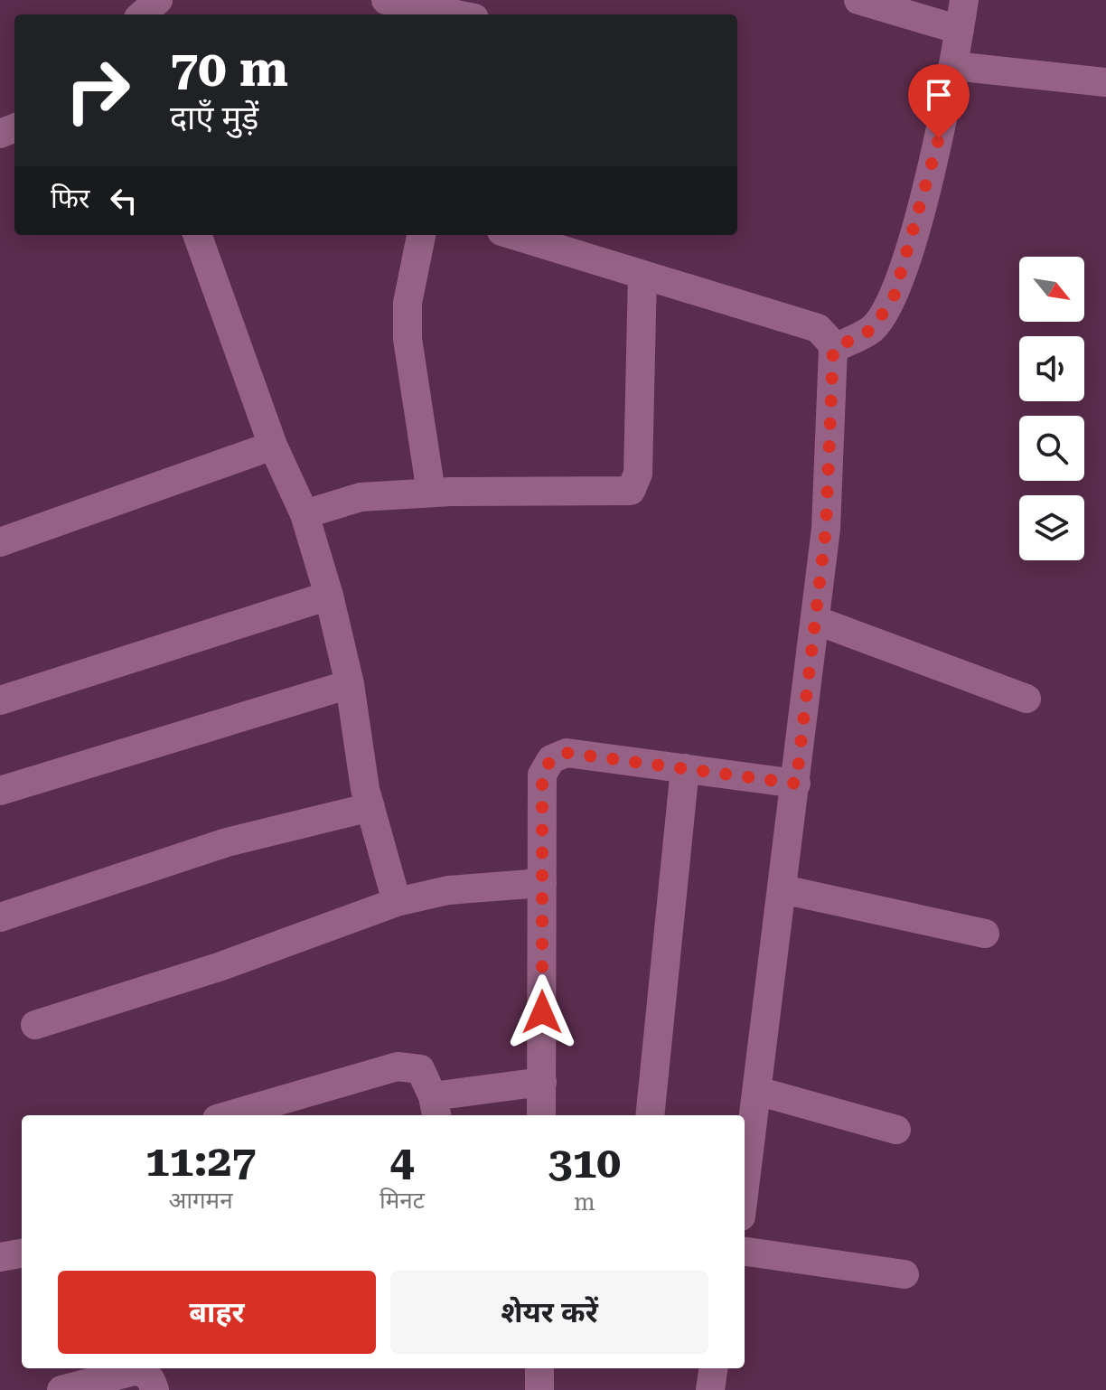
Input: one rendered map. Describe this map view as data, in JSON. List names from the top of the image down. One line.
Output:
{"north":"bottom right","page":{"turn":["70 m","दाएँ मुड़ें"],"then":"फिर","eta":["11:27","आगमन","4","मिनट","310","m"],"buttons":["बाहर","शेयर करें"]}}
